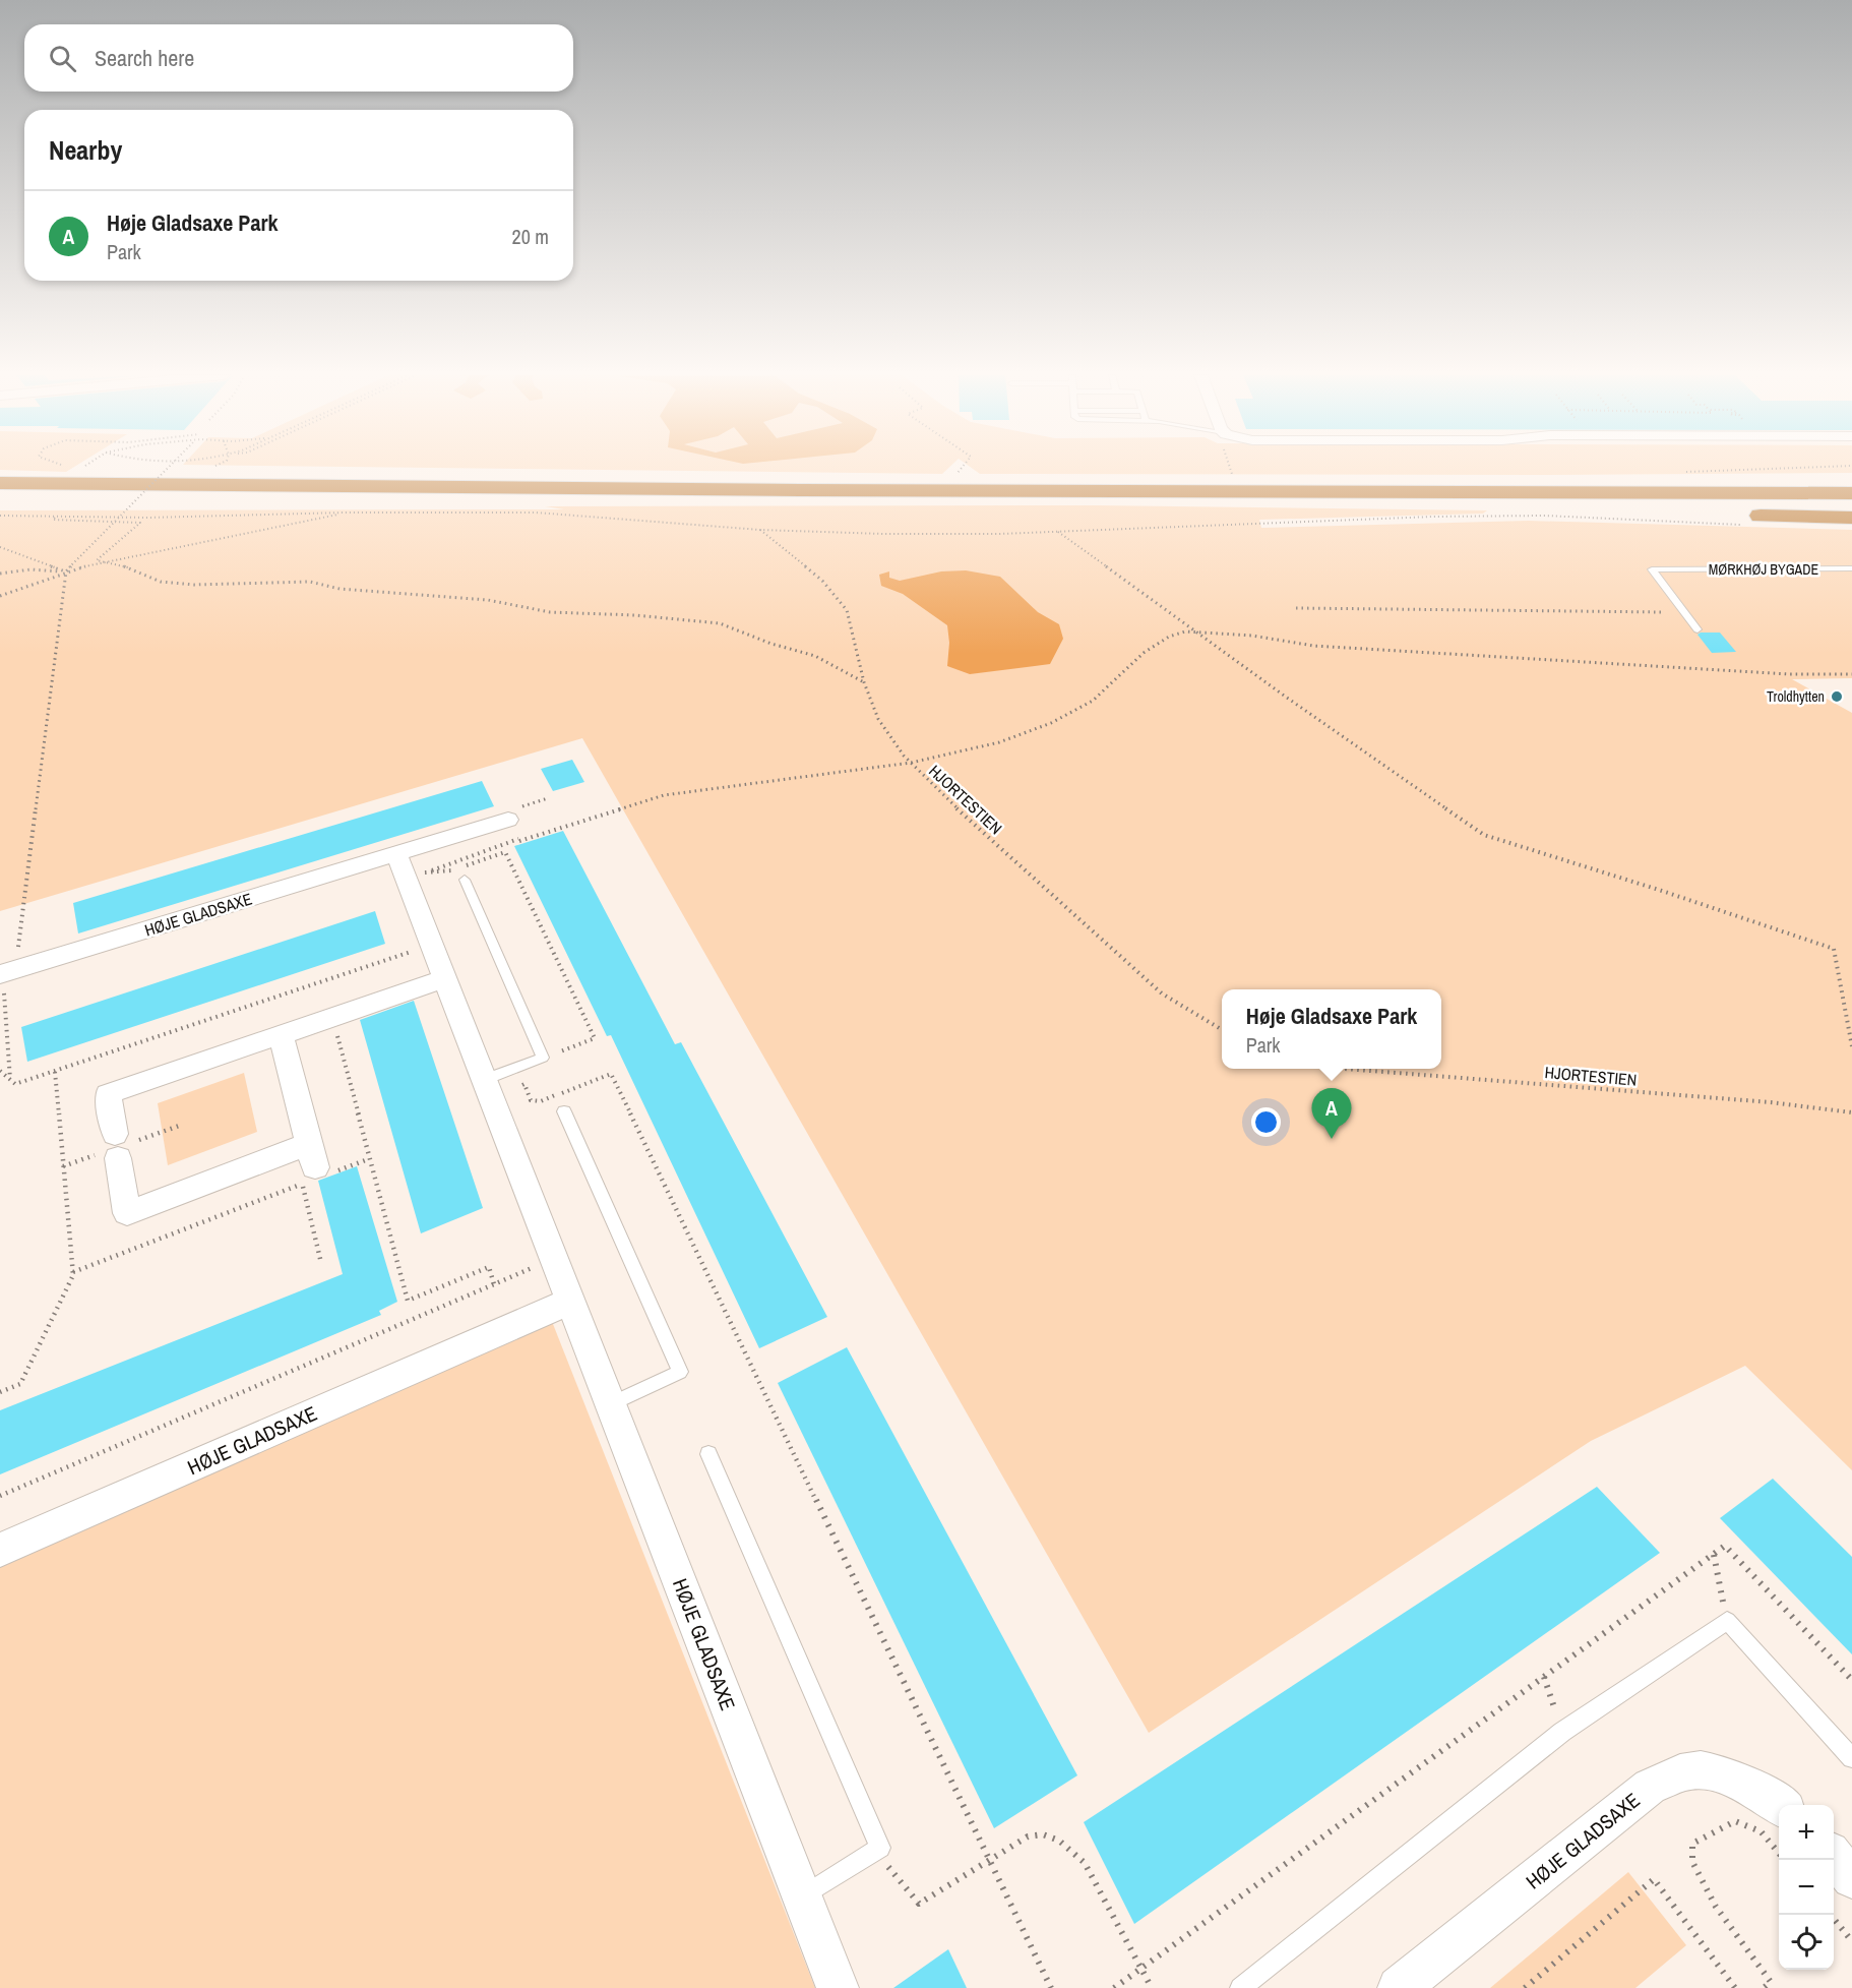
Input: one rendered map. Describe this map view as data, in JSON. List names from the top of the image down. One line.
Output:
{"streets":{"street":["HØJE GLADSAXE"],"lane":["MØRKHØJ BYGADE"],"path":["HJORTESTIEN"]},"places":["Troldhytten"],"page":{"search":"Search here","heading":"Nearby","list":[{"mark":"A","name":"Høje Gladsaxe Park","note":"Park","value":"20 m"}],"popup":["Høje Gladsaxe Park","Park"],"pins":"A","map_buttons":["+","−"]}}
